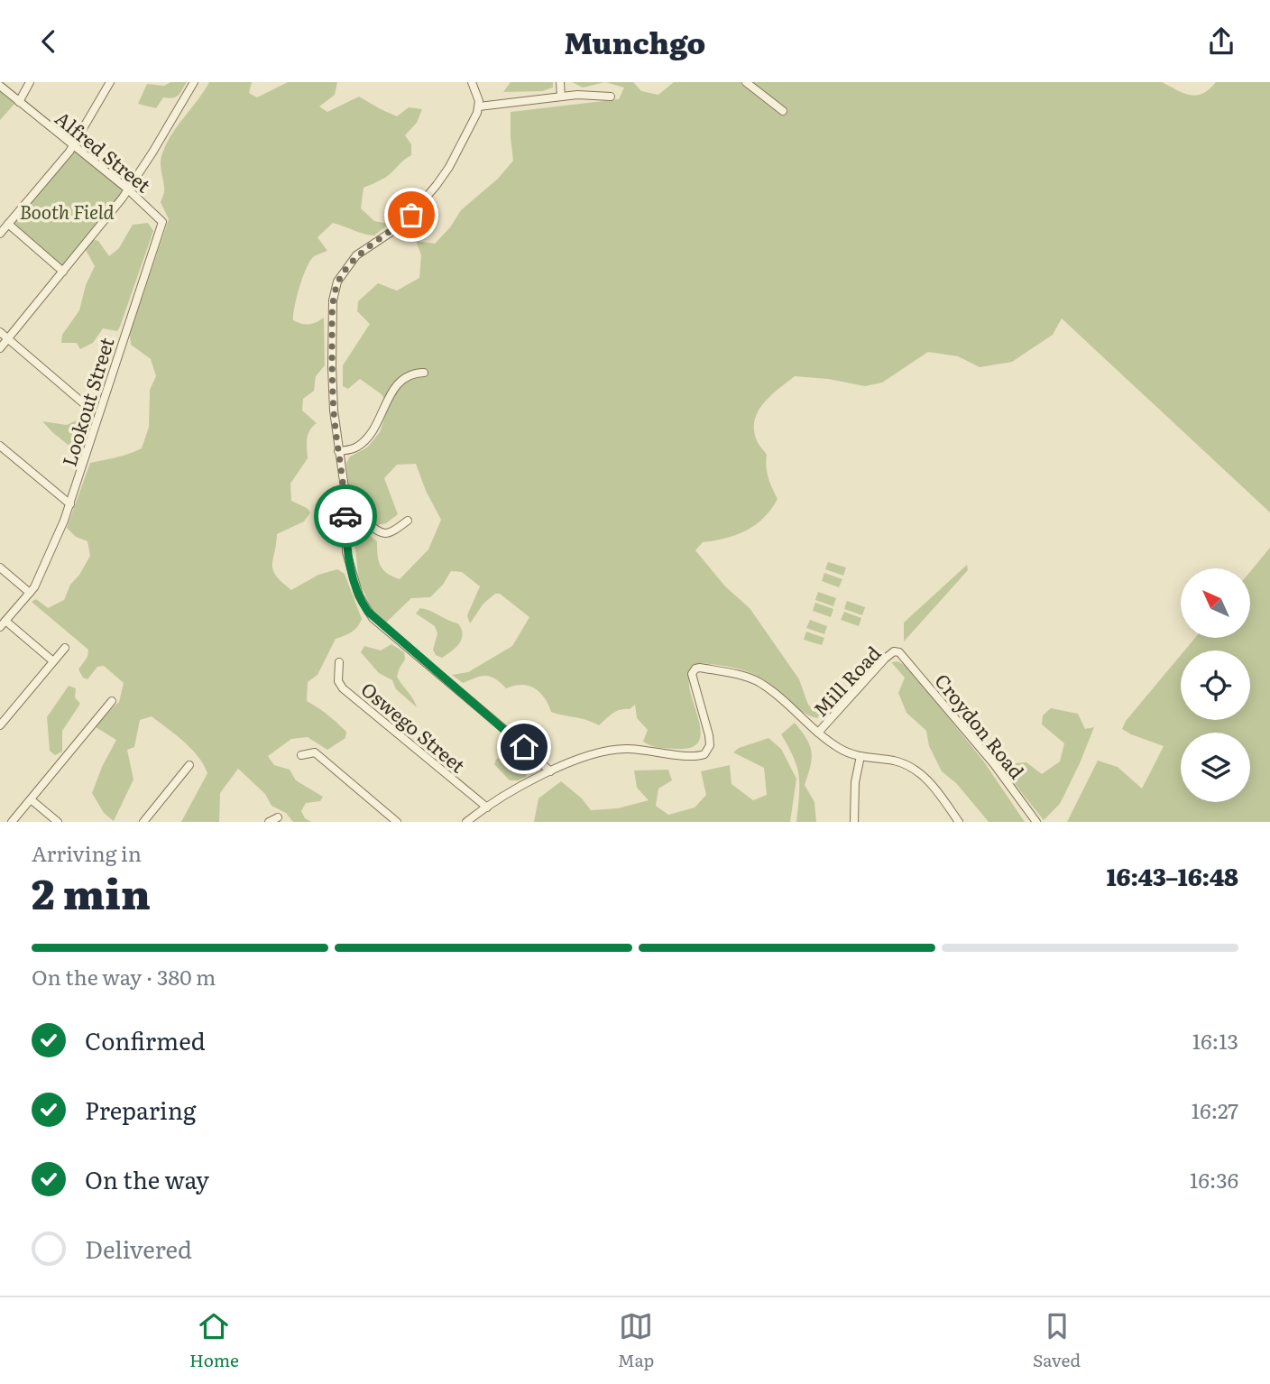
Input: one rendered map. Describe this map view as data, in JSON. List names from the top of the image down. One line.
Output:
{"streets":{"street":["Alfred Street","Lookout Street","Mill Road","Croydon Road","Oswego Street"]},"crossings":[["Alfred Street","Lookout Street"],["Mill Road","Croydon Road"]],"parks":["Booth Field"],"north":"top left","page":{"header":"Munchgo","heading":["2 min","Arriving in","16:43–16:48"],"bar":"On the way · 380 m","list":[["Confirmed","16:13"],["Preparing","16:27"],["On the way","16:36"],"Delivered"],"tabs":["Home","Map","Saved"]}}
